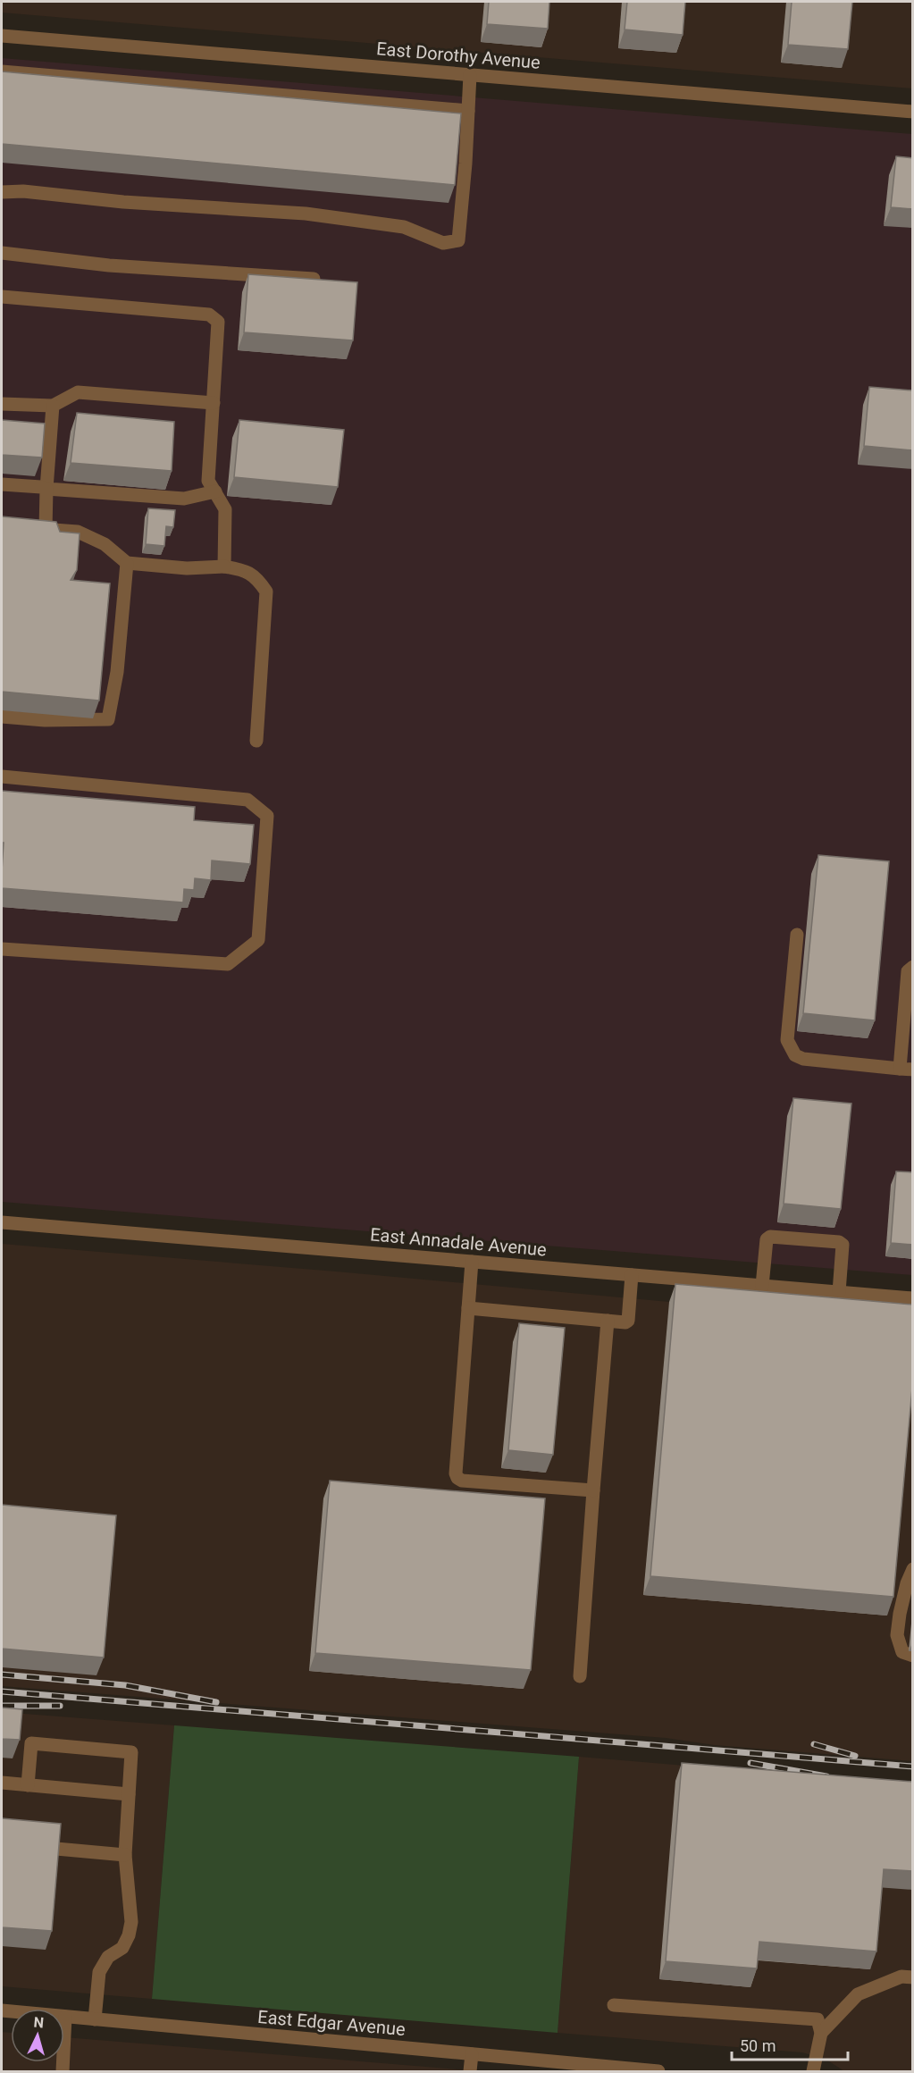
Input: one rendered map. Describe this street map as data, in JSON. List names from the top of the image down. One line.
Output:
{"streets":{"street":["East Dorothy Avenue","East Annadale Avenue","East Edgar Avenue"]},"scale_bar":"50 m","north":"top"}
